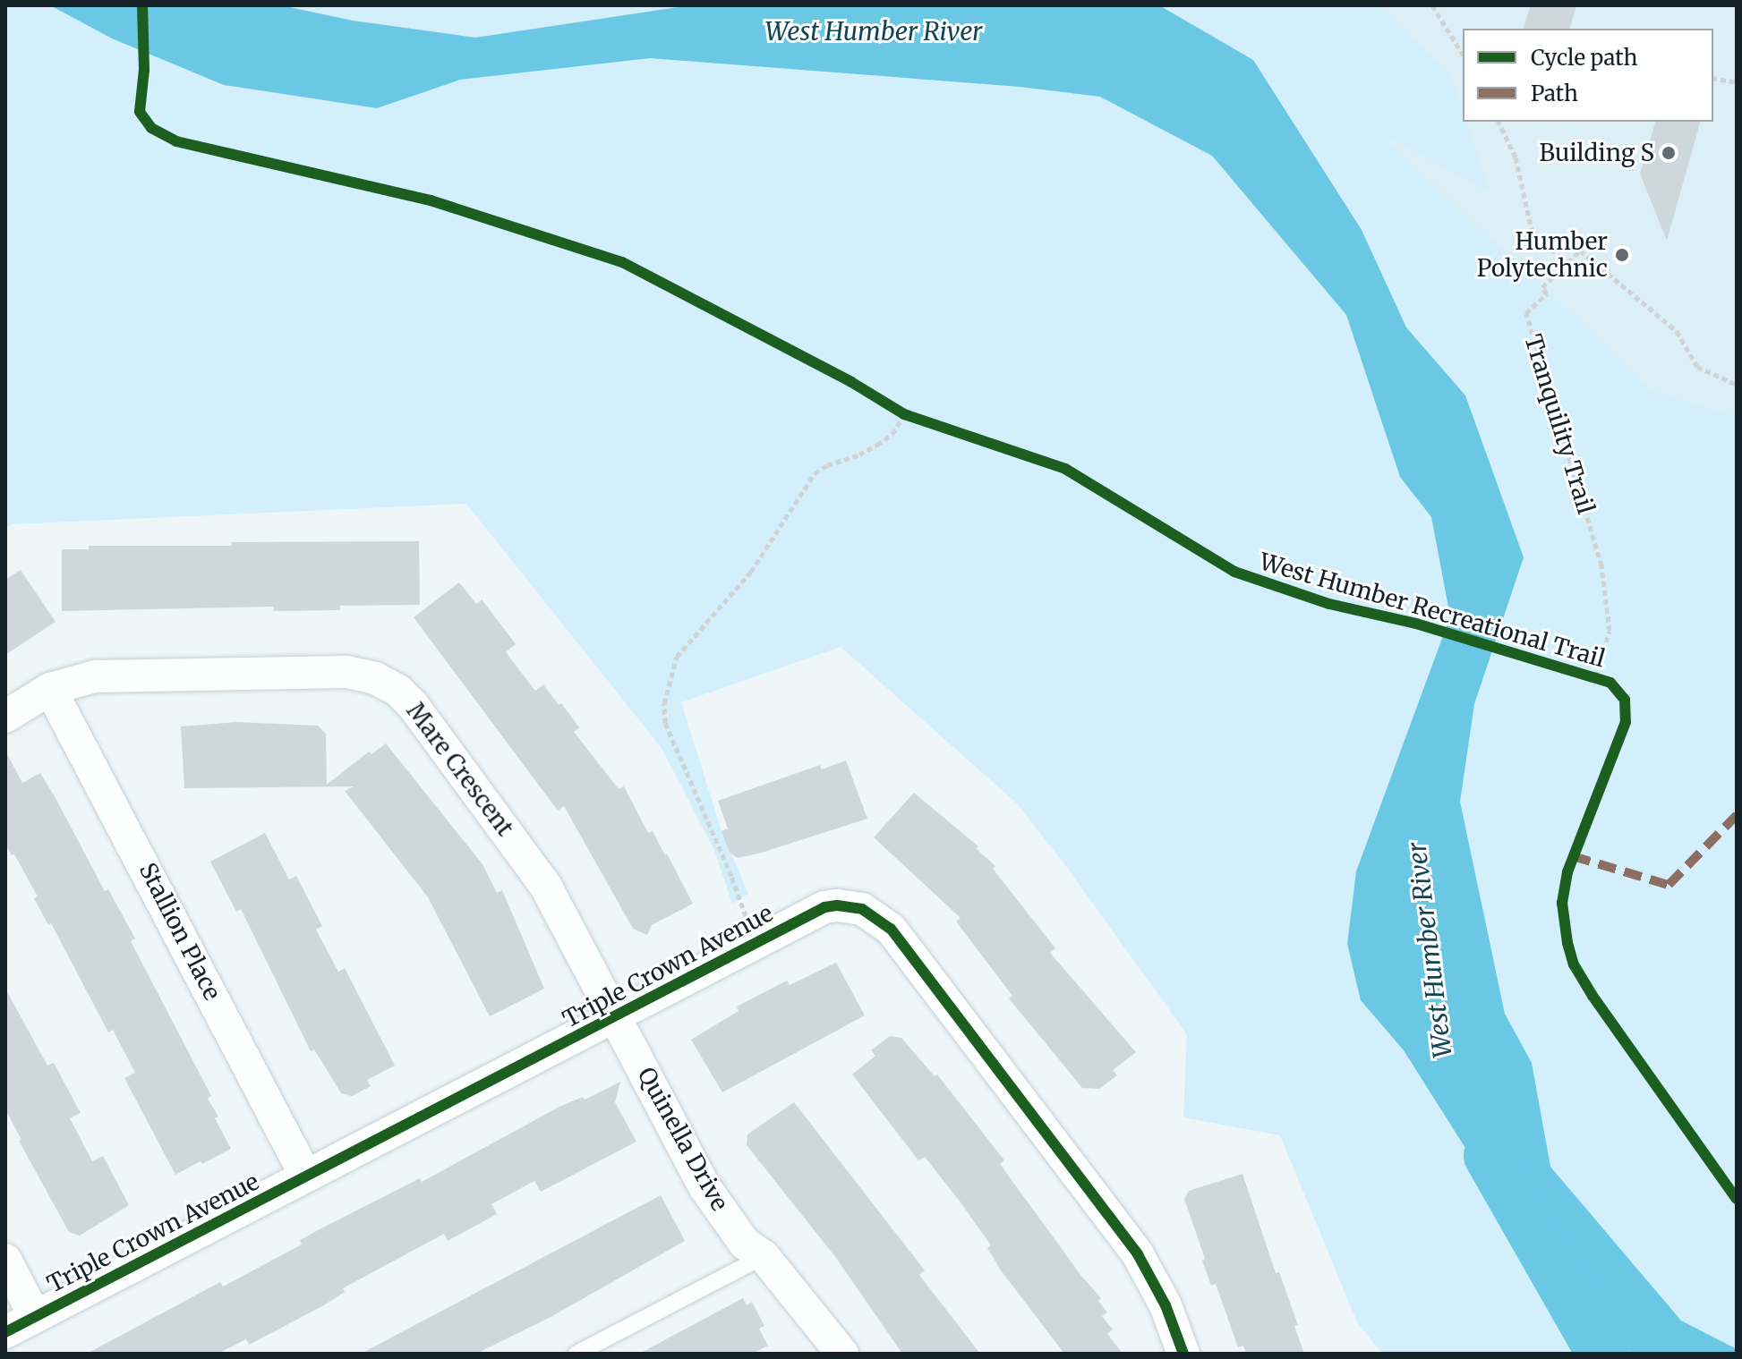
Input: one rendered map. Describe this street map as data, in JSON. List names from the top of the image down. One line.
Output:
{"streets":{"street":["Mare Crescent","Stallion Place","Triple Crown Avenue","Quinella Drive"],"path":["Tranquility Trail"],"cycle path":["West Humber Recreational Trail"]},"crossings":[["Tranquility Trail","West Humber Recreational Trail"],["Mare Crescent","Stallion Place"],["Mare Crescent","Triple Crown Avenue"],["Mare Crescent","Quinella Drive"],["Stallion Place","Triple Crown Avenue"],["Triple Crown Avenue","Quinella Drive"]],"water":["West Humber River"],"places":["Building S","Humber Polytechnic"],"legend":["Cycle path","Path"]}
